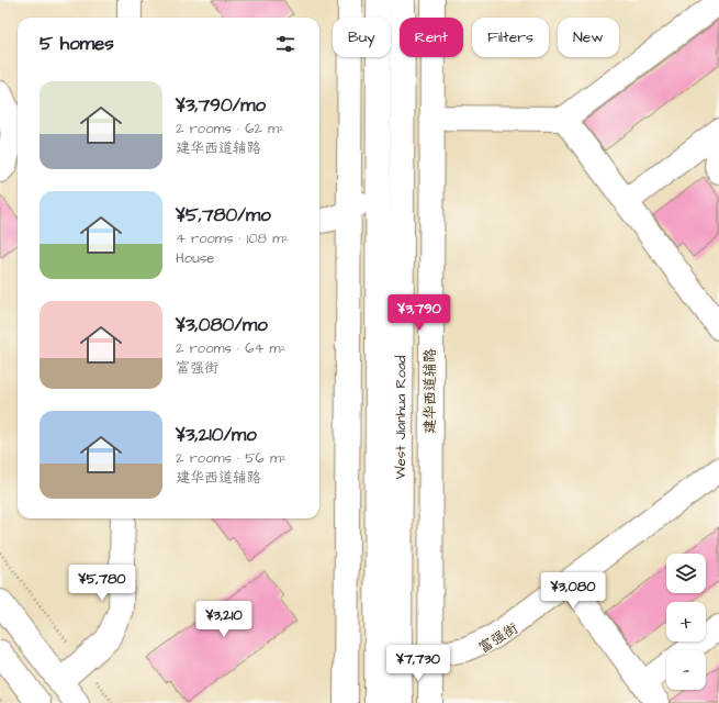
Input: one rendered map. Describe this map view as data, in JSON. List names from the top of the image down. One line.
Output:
{"streets":{"street":["建华西道辅路","West Jianhua Road","富强街"]},"crossings":[["建华西道辅路","富强街"],["West Jianhua Road","富强街"]],"page":{"chip":["Buy","Rent","Filters","New"],"heading":"5 homes","list":[{"name":"¥3,790/mo","note":"2 rooms · 62 m² · 建华西道辅路"},{"name":"¥5,780/mo","note":"4 rooms · 108 m² · House"},{"name":"¥3,080/mo","note":"2 rooms · 64 m² · 富强街"},{"name":"¥3,210/mo","note":"2 rooms · 56 m² · 建华西道辅路"}],"price":["¥3,790","¥5,780","¥3,080","¥3,210","¥7,730"],"map_buttons":["+","−"]}}
